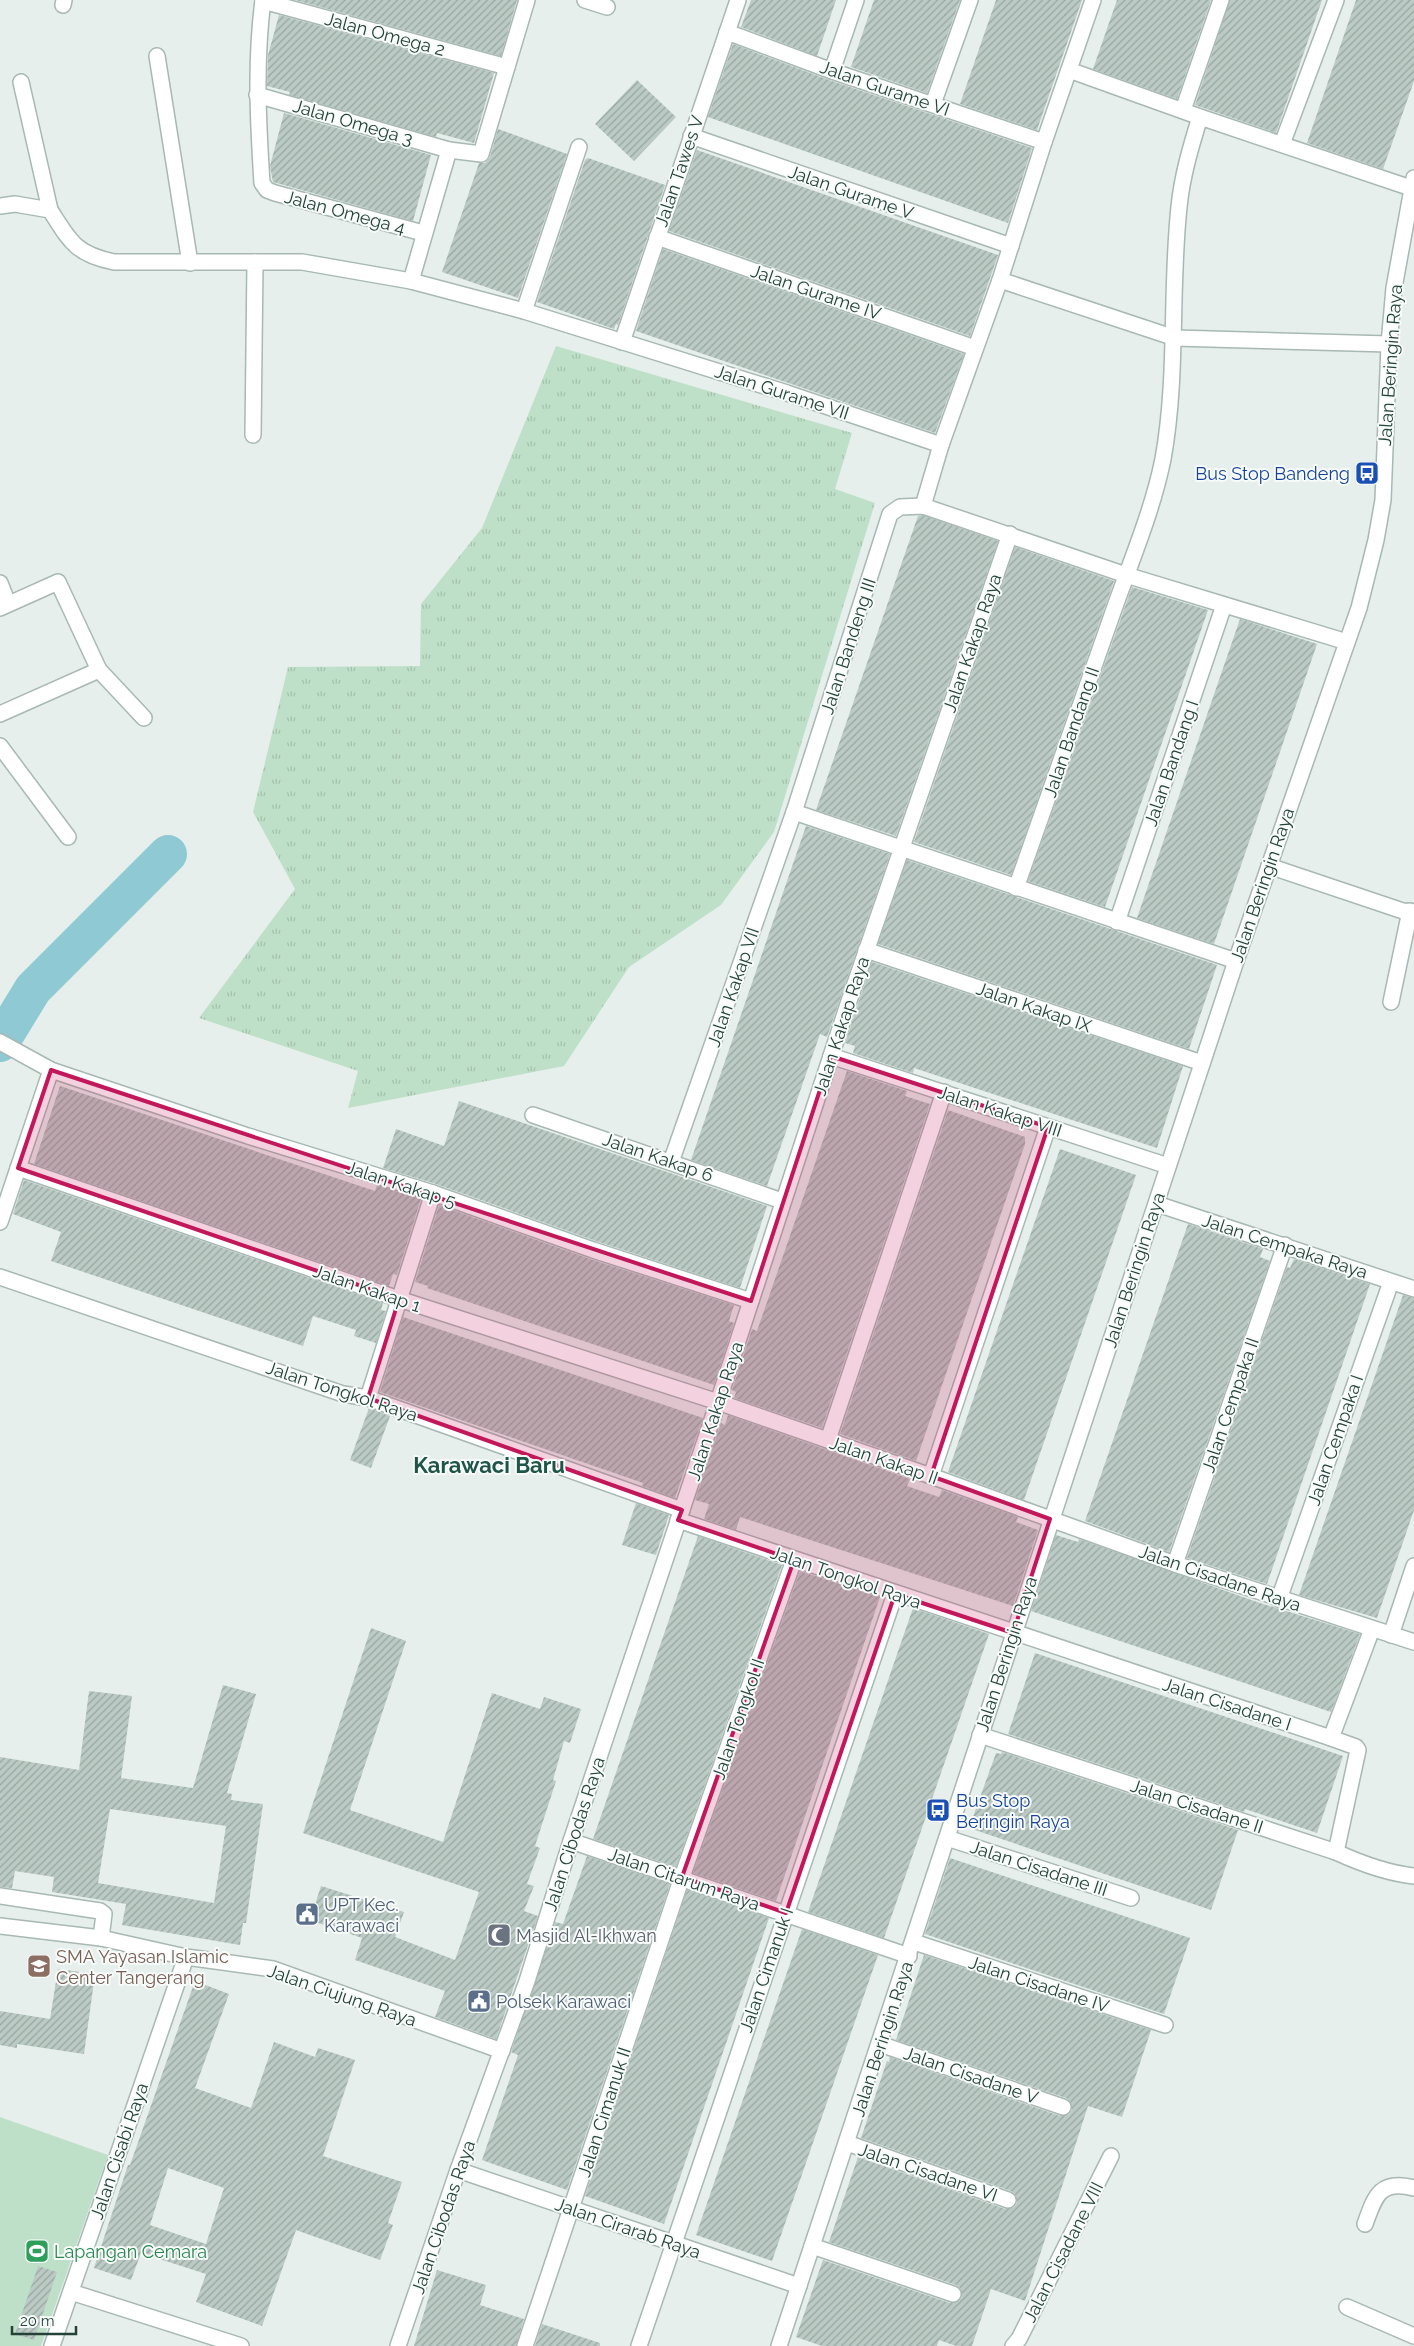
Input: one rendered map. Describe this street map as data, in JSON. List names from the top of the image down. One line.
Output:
{"streets":{"street":["Jalan Omega 2","Jalan Gurame VI","Jalan Omega 3","Jalan Tawes V","Jalan Gurame V","Jalan Omega 4","Jalan Gurame IV","Jalan Beringin Raya","Jalan Gurame VII","Jalan Kakap Raya","Jalan Bandeng III","Jalan Bandang II","Jalan Bandang I","Jalan Kakap VII","Jalan Kakap IX","Jalan Kakap VIII","Jalan Kakap 6","Jalan Kakap 5","Jalan Cempaka Raya","Jalan Kakap 1","Jalan Tongkol Raya","Jalan Cempaka II","Jalan Cempaka I","Jalan Kakap II","Jalan Cisadane Raya","Jalan Cisadane I","Jalan Tongkol II","Jalan Cisadane II","Jalan Cibodas Raya","Jalan Cisadane III","Jalan Citarum Raya","Jalan Cimanuk I","Jalan Cisadane IV","Jalan Ciujung Raya","Jalan Cisadane V","Jalan Cimanuk II","Jalan Cisabi Raya","Jalan Cisadane VI","Jalan Cirarab Raya","Jalan Cisadane VIII"]},"crossings":[["Jalan Omega 2","Jalan Omega 3"],["Jalan Gurame VI","Jalan Tawes V"],["Jalan Omega 3","Jalan Omega 4"],["Jalan Tawes V","Jalan Gurame V"],["Jalan Tawes V","Jalan Gurame IV"],["Jalan Tawes V","Jalan Gurame VII"],["Jalan Beringin Raya","Jalan Kakap IX"],["Jalan Beringin Raya","Jalan Kakap VIII"],["Jalan Beringin Raya","Jalan Cempaka Raya"],["Jalan Beringin Raya","Jalan Tongkol Raya"],["Jalan Beringin Raya","Jalan Kakap II"],["Jalan Beringin Raya","Jalan Cisadane Raya"],["Jalan Beringin Raya","Jalan Cisadane I"],["Jalan Beringin Raya","Jalan Cisadane II"],["Jalan Beringin Raya","Jalan Cisadane III"],["Jalan Beringin Raya","Jalan Citarum Raya"],["Jalan Beringin Raya","Jalan Cisadane IV"],["Jalan Beringin Raya","Jalan Cisadane V"],["Jalan Beringin Raya","Jalan Cisadane VI"],["Jalan Beringin Raya","Jalan Cirarab Raya"],["Jalan Kakap Raya","Jalan Kakap IX"],["Jalan Kakap Raya","Jalan Kakap VIII"],["Jalan Kakap Raya","Jalan Kakap 6"],["Jalan Kakap Raya","Jalan Kakap 5"],["Jalan Kakap Raya","Jalan Kakap 1"],["Jalan Kakap Raya","Jalan Tongkol Raya"],["Jalan Kakap Raya","Jalan Kakap II"],["Jalan Kakap Raya","Jalan Cibodas Raya"],["Jalan Bandeng III","Jalan Kakap VII"],["Jalan Kakap VII","Jalan Kakap 6"],["Jalan Cempaka Raya","Jalan Cempaka II"],["Jalan Cempaka Raya","Jalan Cempaka I"],["Jalan Kakap 1","Jalan Kakap II"],["Jalan Tongkol Raya","Jalan Cisadane I"],["Jalan Tongkol Raya","Jalan Tongkol II"],["Jalan Tongkol Raya","Jalan Cibodas Raya"],["Jalan Tongkol Raya","Jalan Cimanuk I"],["Jalan Cempaka II","Jalan Cisadane Raya"],["Jalan Cempaka I","Jalan Cisadane Raya"],["Jalan Kakap II","Jalan Cisadane Raya"],["Jalan Cisadane I","Jalan Cisadane II"],["Jalan Tongkol II","Jalan Citarum Raya"],["Jalan Tongkol II","Jalan Cimanuk II"],["Jalan Cibodas Raya","Jalan Citarum Raya"],["Jalan Cibodas Raya","Jalan Ciujung Raya"],["Jalan Cibodas Raya","Jalan Cirarab Raya"],["Jalan Citarum Raya","Jalan Cimanuk I"],["Jalan Citarum Raya","Jalan Cisadane IV"],["Jalan Citarum Raya","Jalan Cimanuk II"],["Jalan Cimanuk I","Jalan Cirarab Raya"],["Jalan Ciujung Raya","Jalan Cisabi Raya"],["Jalan Cimanuk II","Jalan Cirarab Raya"]],"districts":["Karawaci Baru"],"places":{"bus stop":["Bus Stop Bandeng","Bus Stop Beringin Raya"],"public building":["UPT Kec. Karawaci","Polsek Karawaci"],"mosque":["Masjid Al-Ikhwan"],"school or university":["SMA Yayasan Islamic Center Tangerang"],"sports":["Lapangan Cemara"]},"scale_bar":"20 m"}
